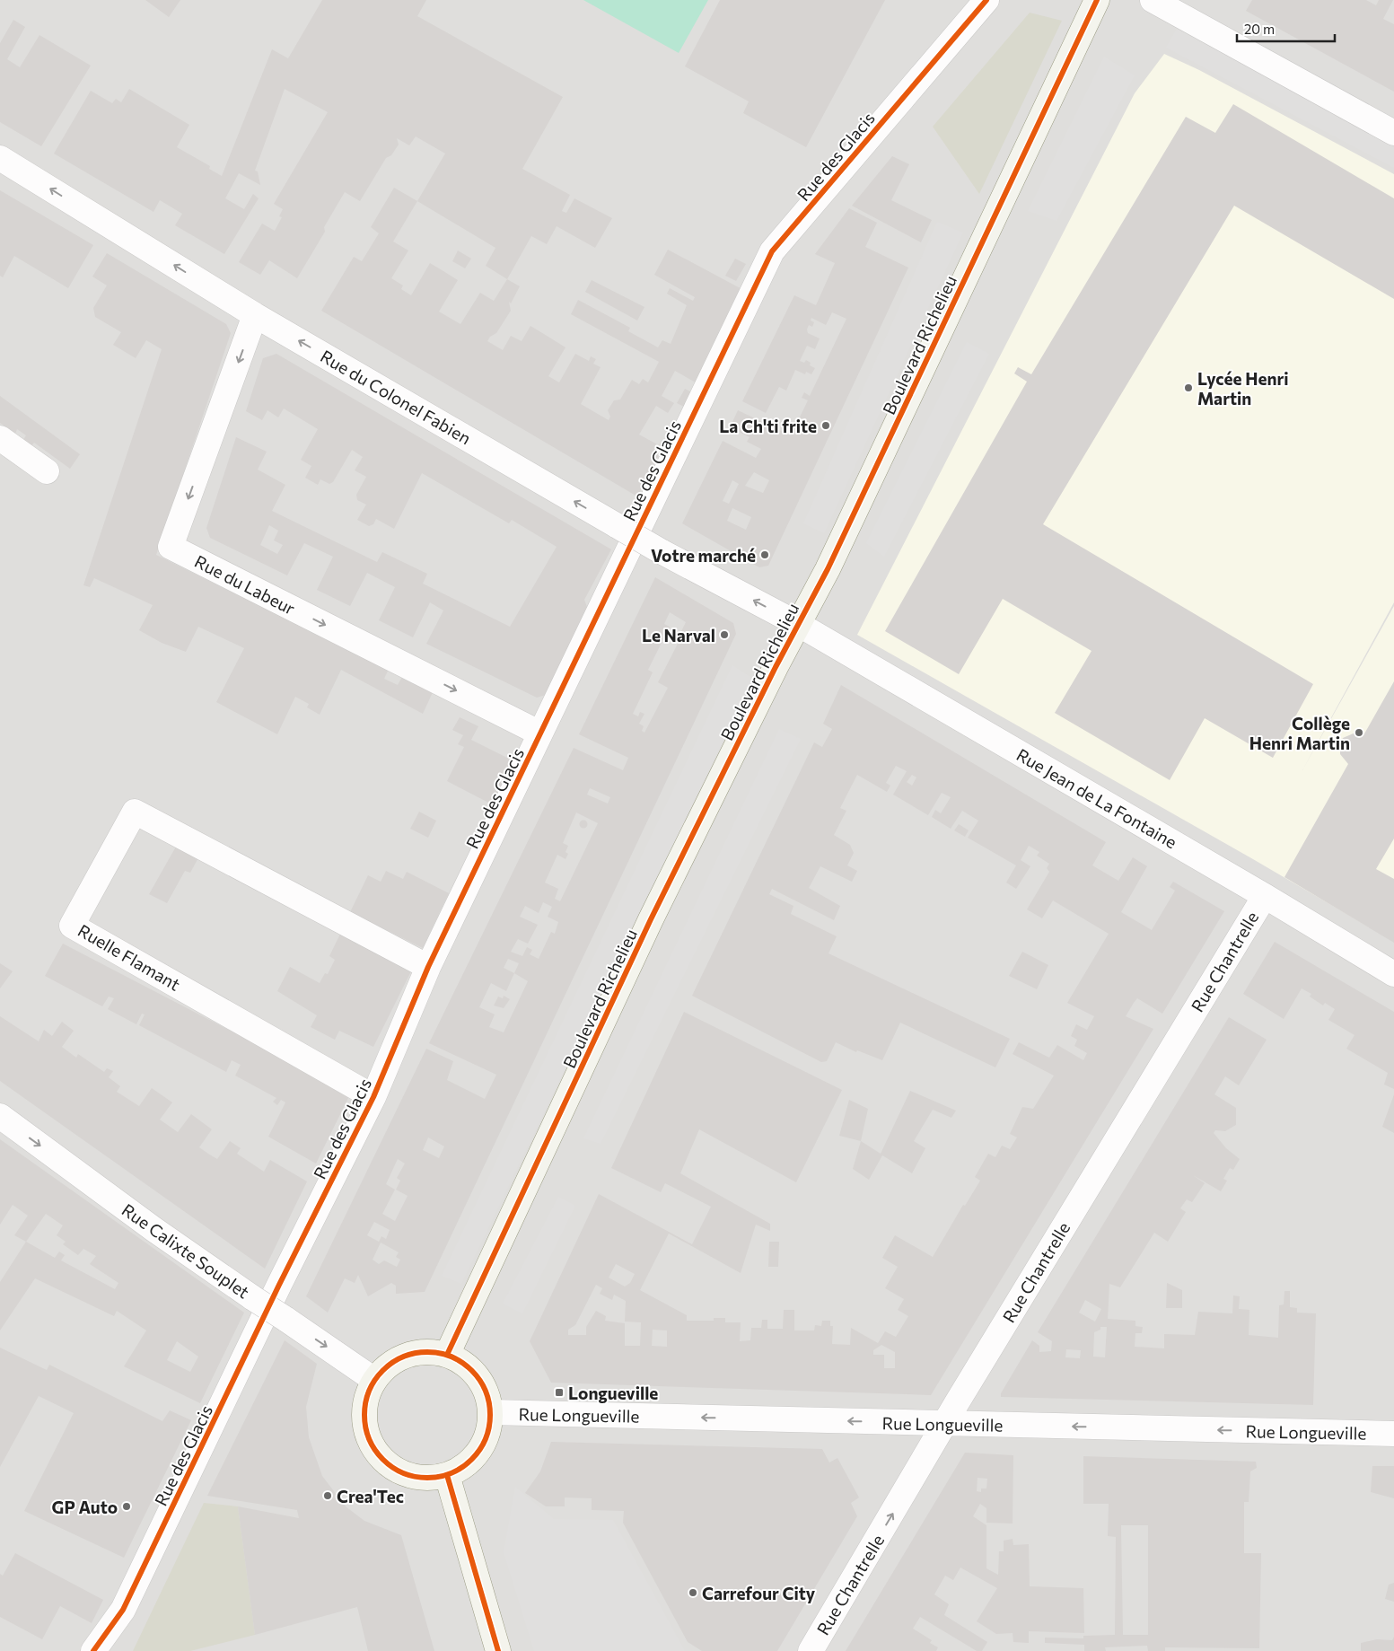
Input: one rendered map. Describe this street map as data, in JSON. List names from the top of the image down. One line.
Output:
{"streets":{"main road":["Boulevard Richelieu"],"street":["Rue des Glacis","Rue du Colonel Fabien","Rue du Labeur","Rue Jean de La Fontaine","Ruelle Flamant","Rue Chantrelle","Rue Calixte Souplet","Rue Longueville"]},"crossings":[["Rue des Glacis","Rue du Labeur"],["Rue des Glacis","Ruelle Flamant"],["Boulevard Richelieu","Rue du Colonel Fabien"],["Boulevard Richelieu","Rue Jean de La Fontaine"],["Boulevard Richelieu","Rue Calixte Souplet"],["Boulevard Richelieu","Rue Longueville"],["Rue du Colonel Fabien","Rue du Labeur"],["Rue du Colonel Fabien","Rue Jean de La Fontaine"],["Rue Jean de La Fontaine","Rue Chantrelle"],["Rue Chantrelle","Rue Longueville"],["Rue Calixte Souplet","Rue Longueville"]],"one_way":["Rue du Colonel Fabien","Rue Calixte Souplet","Rue Longueville"],"places":{"other":["Lycée Henri Martin","La Ch'ti frite","Votre marché","Le Narval","Collège Henri Martin","Crea'Tec","GP Auto","Carrefour City"],"transit":["Longueville"]},"scale_bar":"20 m"}
